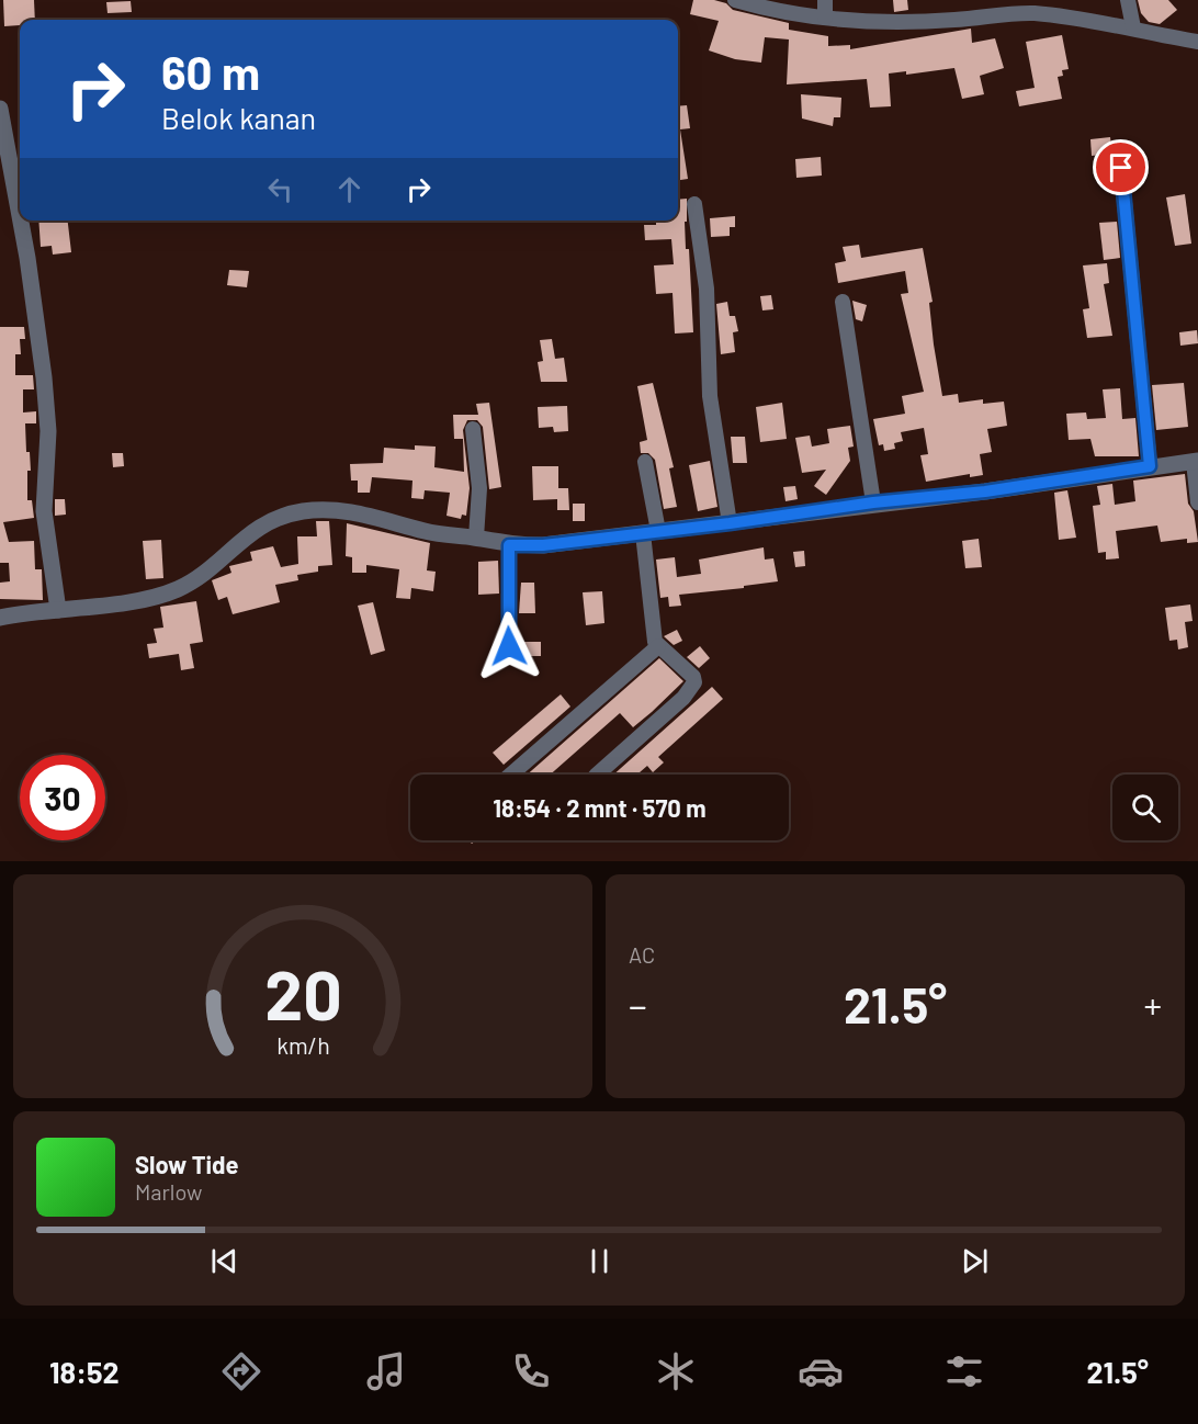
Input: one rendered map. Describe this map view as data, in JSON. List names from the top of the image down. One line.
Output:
{"page":{"turn":["60 m","Belok kanan"],"limit":"30","trip":"18:54 · 2 mnt · 570 m","tile":"AC","heat":["−","21.5°","+"],"song":["Slow Tide","Marlow"],"tabs":["18:52","21.5°"],"gauge":["20","km/h"]}}
